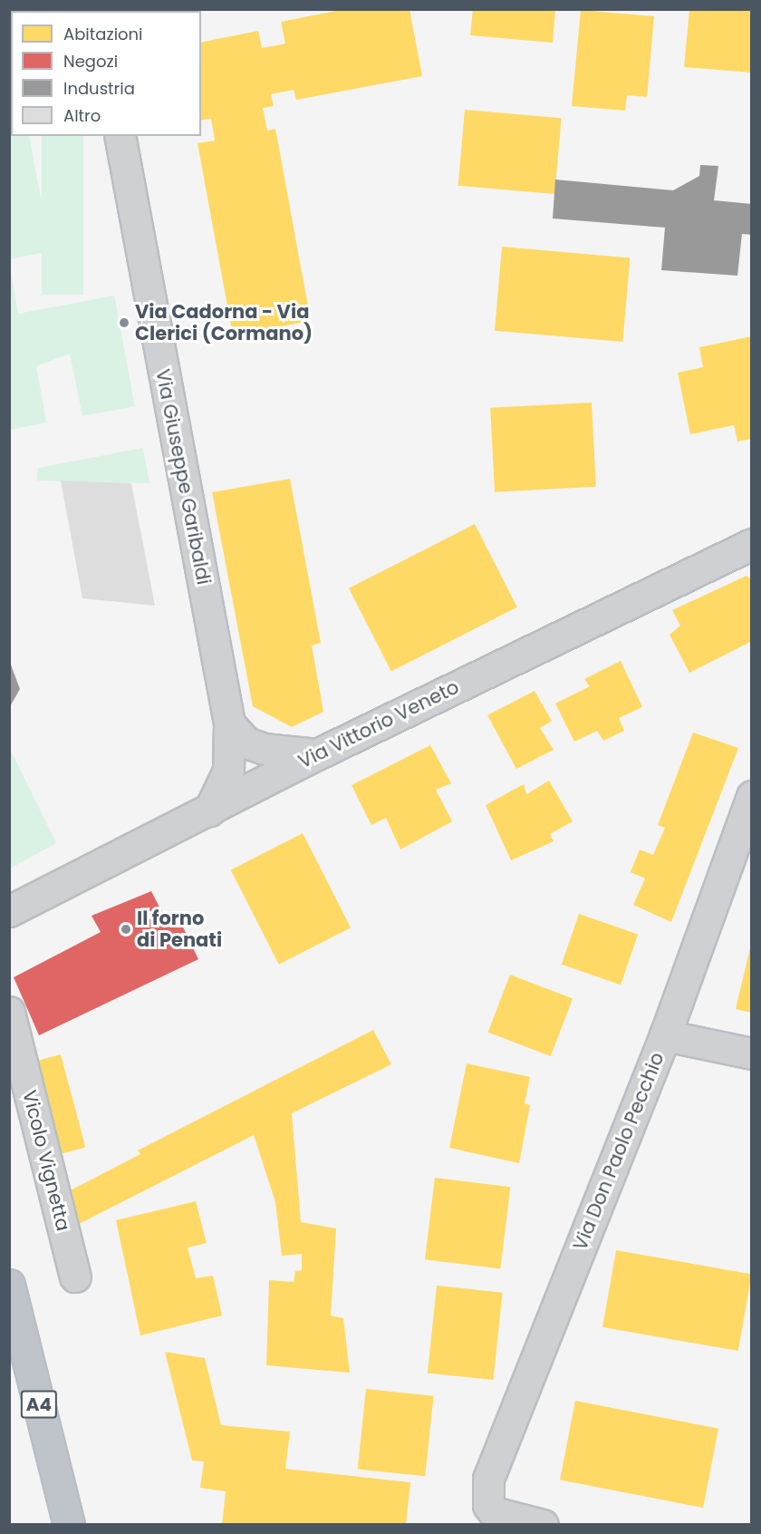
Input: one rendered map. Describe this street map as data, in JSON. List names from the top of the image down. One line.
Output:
{"streets":{"highway":["A4"],"street":["Via Giuseppe Garibaldi","Via Vittorio Veneto","Via Don Paolo Pecchio","Vicolo Vignetta"]},"crossings":[["Via Giuseppe Garibaldi","Via Vittorio Veneto"]],"places":["Via Cadorna - Via Clerici (Cormano)","Il forno di Penati"],"legend":["Abitazioni","Negozi","Industria","Altro"]}
